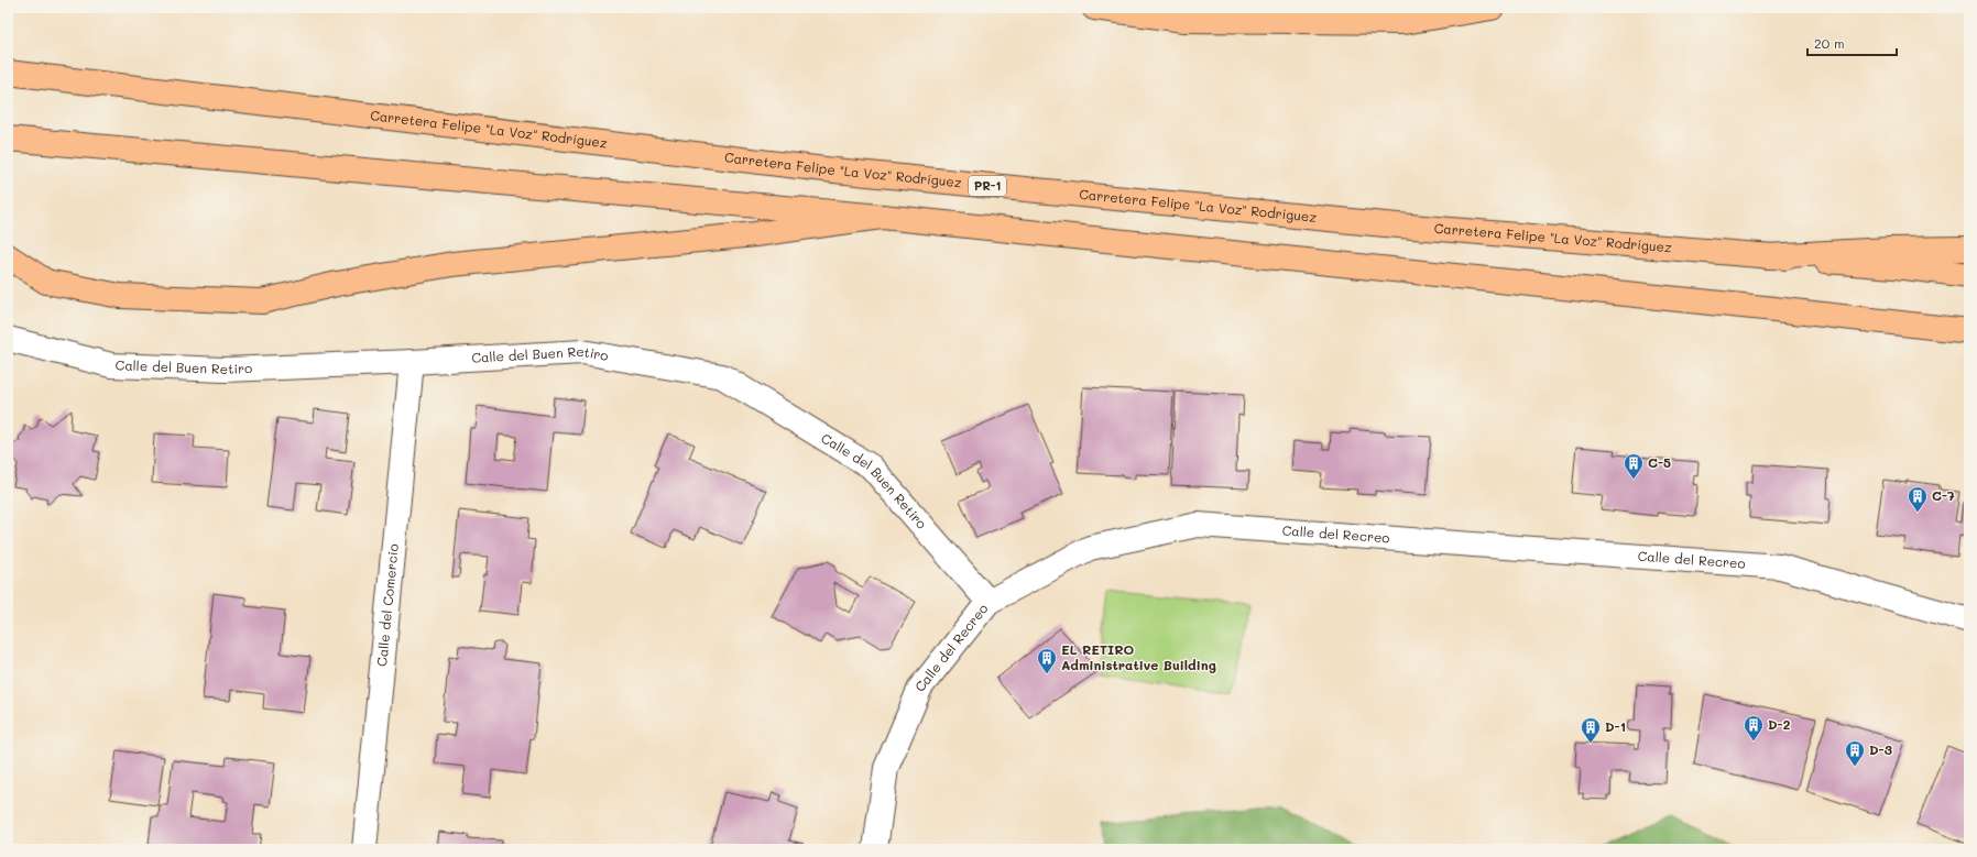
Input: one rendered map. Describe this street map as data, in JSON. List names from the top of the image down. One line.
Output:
{"streets":{"highway":["Carretera Felipe \"La Voz\" Rodríguez","PR-1"],"street":["Calle del Buen Retiro","Calle del Recreo","Calle del Comercio"]},"crossings":[["Calle del Buen Retiro","Calle del Recreo"],["Calle del Buen Retiro","Calle del Comercio"]],"places":{"building":["C-5","C-7","EL RETIRO Administrative Building","D-2","D-1","D-3"]},"scale_bar":"20 m"}
